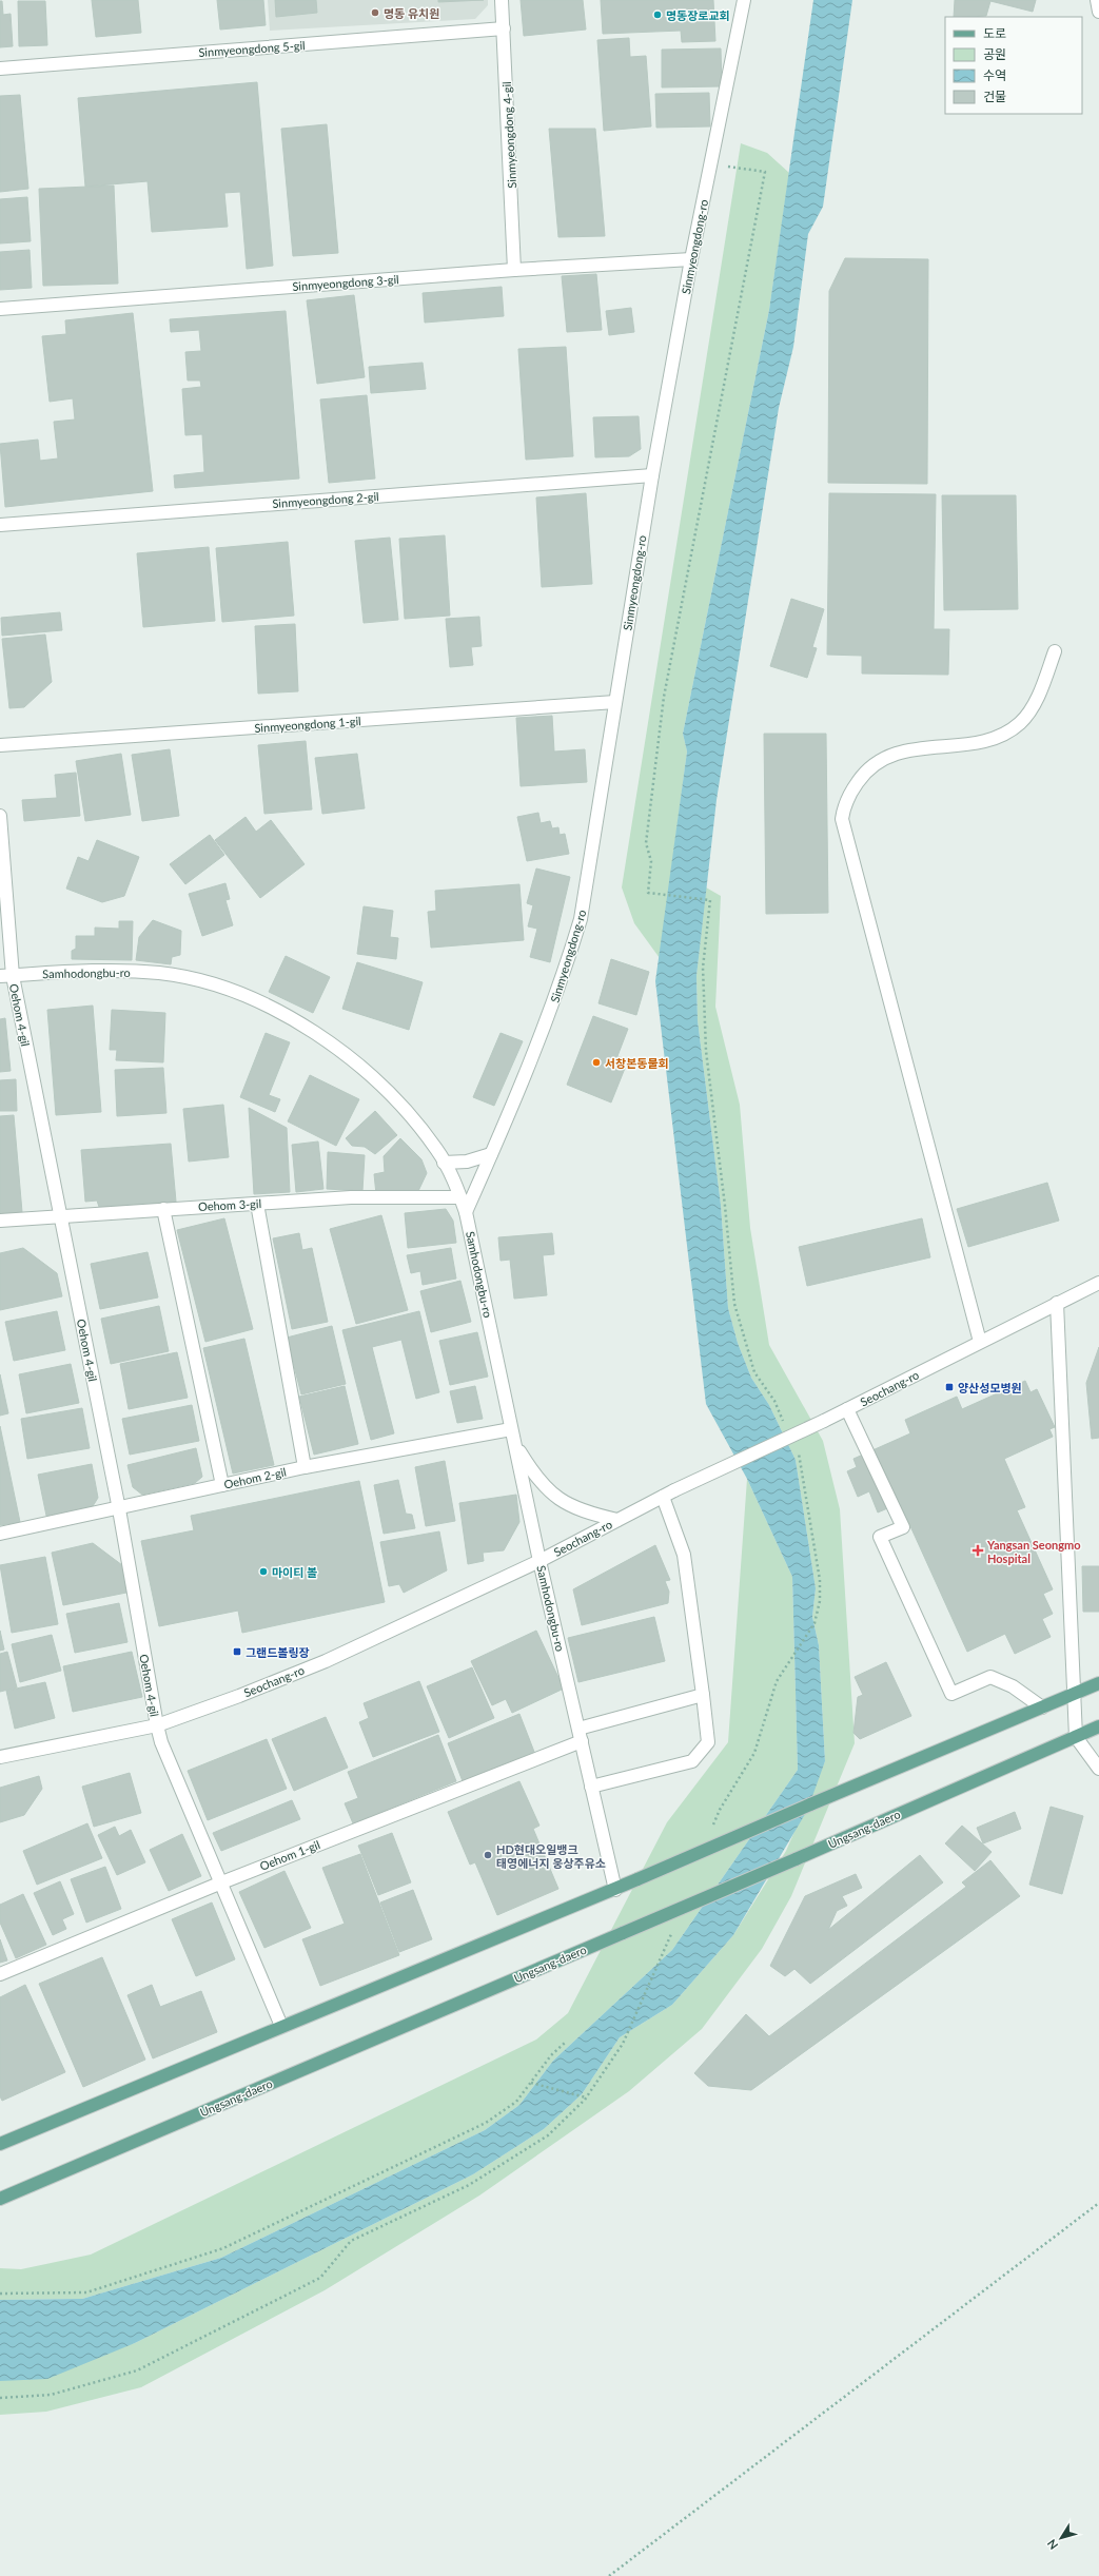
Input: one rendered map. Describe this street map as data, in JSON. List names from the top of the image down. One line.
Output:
{"streets":{"main road":["Ungsang-daero"],"street":["Sinmyeongdong 5-gil","Sinmyeongdong 4-gil","Sinmyeongdong-ro","Sinmyeongdong 3-gil","Sinmyeongdong 2-gil","Sinmyeongdong 1-gil","Samhodongbu-ro","Oehom 4-gil","Oehom 3-gil","Seochang-ro","Oehom 2-gil","Oehom 1-gil"]},"crossings":[["Sinmyeongdong 5-gil","Sinmyeongdong 4-gil"],["Sinmyeongdong 4-gil","Sinmyeongdong 3-gil"],["Sinmyeongdong-ro","Sinmyeongdong 3-gil"],["Sinmyeongdong-ro","Sinmyeongdong 2-gil"],["Sinmyeongdong-ro","Sinmyeongdong 1-gil"],["Sinmyeongdong-ro","Samhodongbu-ro"],["Samhodongbu-ro","Oehom 4-gil"],["Samhodongbu-ro","Oehom 3-gil"],["Samhodongbu-ro","Seochang-ro"],["Samhodongbu-ro","Oehom 2-gil"],["Samhodongbu-ro","Oehom 1-gil"],["Oehom 4-gil","Oehom 3-gil"],["Oehom 4-gil","Seochang-ro"],["Oehom 4-gil","Oehom 2-gil"],["Oehom 4-gil","Oehom 1-gil"]],"places":{"other":["명동 유치원","명동장로교회","서창본동물회","마이티 볼","HD현대오일뱅크 태영에너지 웅상주유소"],"transit":["양산성모병원","그랜드볼링장"],"health":["Yangsan Seongmo Hospital"]},"legend":["도로","공원","수역","건물"],"north":"bottom left"}
